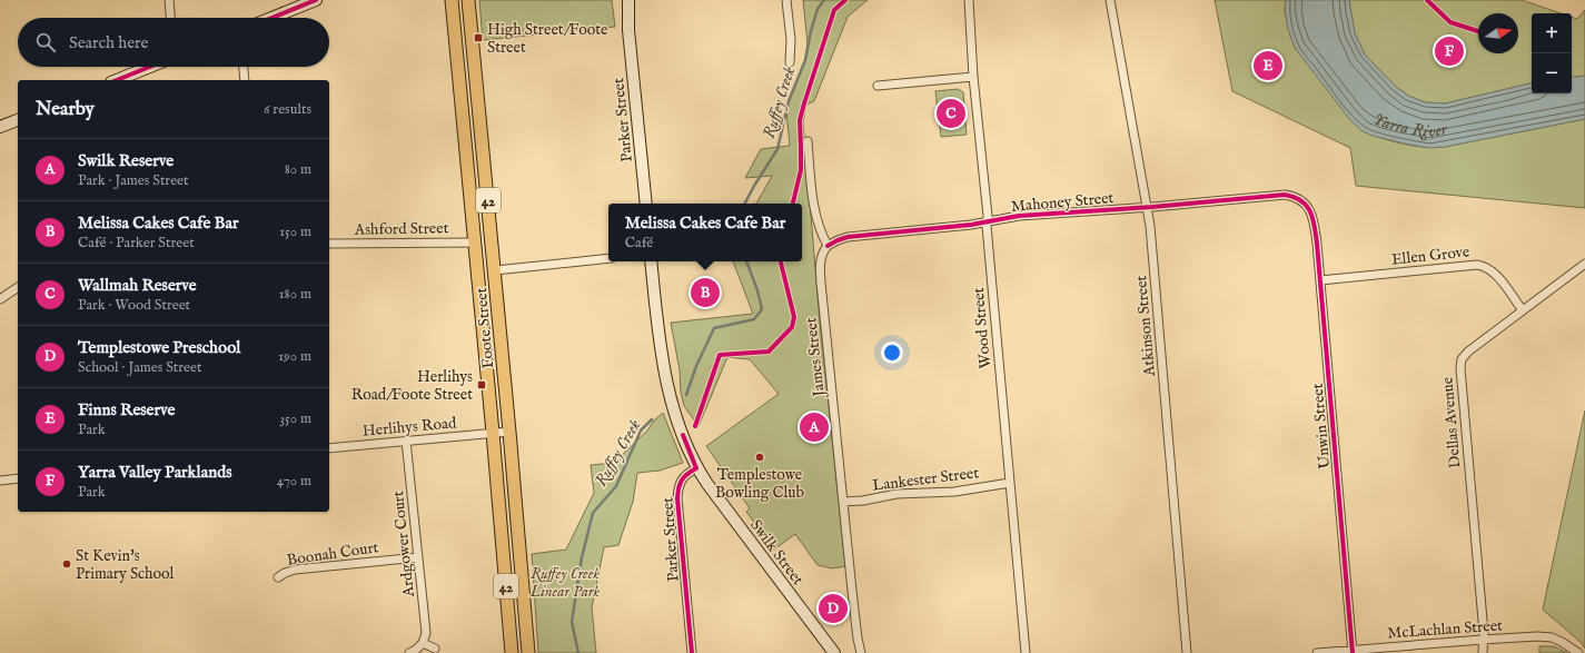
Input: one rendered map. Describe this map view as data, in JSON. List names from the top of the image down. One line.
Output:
{"streets":{"main road":["Parker Street","42","Foote Street","Swilk Street"],"street":["Mahoney Street","Ashford Street","Ellen Grove","Atkinson Street","Wood Street","James Street","Dellas Avenue","Herlihys Road","Unwin Street","Lankester Street","Ardgower Court","Boonah Court","McLachlan Street"]},"crossings":[["Parker Street","Swilk Street"],["Mahoney Street","Atkinson Street"],["Mahoney Street","Wood Street"],["Mahoney Street","James Street"],["Mahoney Street","Unwin Street"],["Ashford Street","Foote Street"],["Ellen Grove","Dellas Avenue"],["Ellen Grove","Unwin Street"],["Foote Street","Herlihys Road"],["Wood Street","Lankester Street"],["James Street","Lankester Street"],["Dellas Avenue","McLachlan Street"],["Herlihys Road","Ardgower Court"],["Unwin Street","McLachlan Street"],["Ardgower Court","Boonah Court"]],"water":["Ruffey Creek","Yarra River"],"parks":["Ruffey Creek Linear Park"],"places":{"transit":["High Street/Foote Street","Herlihys Road/Foote Street"],"other":["Templestowe Bowling Club","St Kevin's Primary School"]},"north":"right","page":{"map_buttons":["+","−"],"search":"Search here","pins":["F","E","C","B","A","D"],"heading":["Nearby","6 results"],"list":[{"mark":"A","name":"Swilk Reserve","note":"Park · James Street","value":"80 m"},{"mark":"B","name":"Melissa Cakes Cafe Bar","note":"Café · Parker Street","value":"150 m"},{"mark":"C","name":"Wallmah Reserve","note":"Park · Wood Street","value":"180 m"},{"mark":"D","name":"Templestowe Preschool","note":"School · James Street","value":"190 m"},{"mark":"E","name":"Finns Reserve","note":"Park","value":"350 m"},{"mark":"F","name":"Yarra Valley Parklands","note":"Park","value":"470 m"}],"popup":["Melissa Cakes Cafe Bar","Café"]}}
